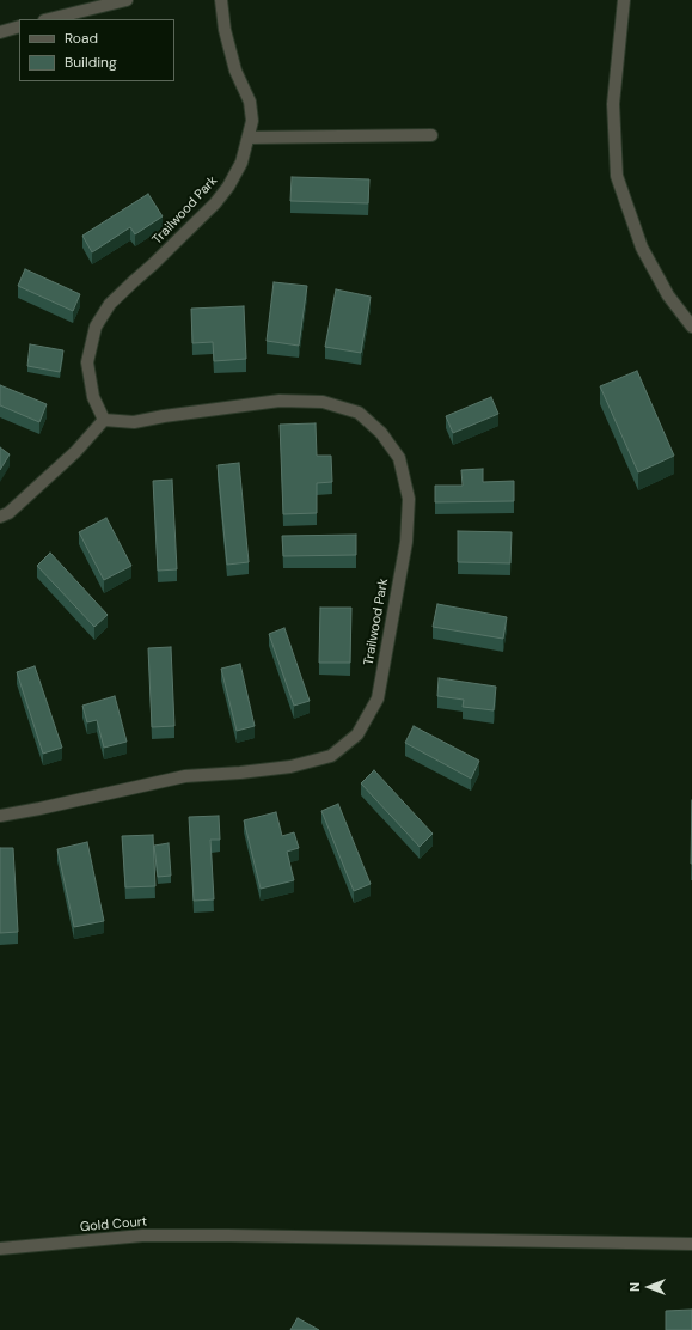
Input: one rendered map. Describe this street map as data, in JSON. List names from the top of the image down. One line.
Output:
{"streets":{"street":["Trailwood Park","Gold Court"]},"legend":["Road","Building"],"north":"left"}
